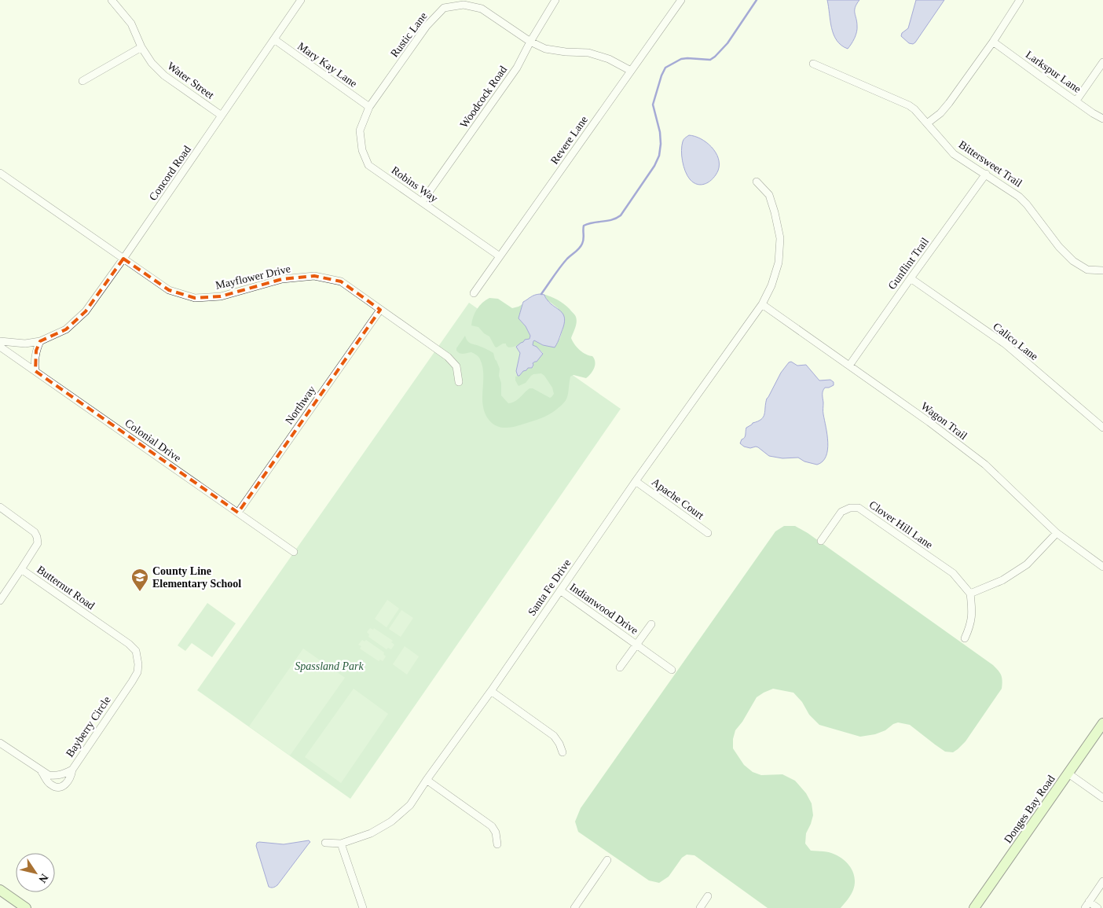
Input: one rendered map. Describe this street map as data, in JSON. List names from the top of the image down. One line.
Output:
{"streets":{"street":["Rustic Lane","Mary Kay Lane","Larkspur Lane","Water Street","Woodcock Road","Revere Lane","Bittersweet Trail","Concord Road","Robins Way","Gunflint Trail","Mayflower Drive","Calico Lane","Northway","Wagon Trail","Colonial Drive","Apache Court","Clover Hill Lane","Butternut Road","Santa Fe Drive","Indianwood Drive","Bayberry Circle","Donges Bay Road"]},"crossings":[["Rustic Lane","Mary Kay Lane"],["Rustic Lane","Woodcock Road"],["Rustic Lane","Revere Lane"],["Rustic Lane","Robins Way"],["Mary Kay Lane","Concord Road"],["Mary Kay Lane","Robins Way"],["Water Street","Concord Road"],["Woodcock Road","Robins Way"],["Revere Lane","Robins Way"],["Bittersweet Trail","Gunflint Trail"],["Concord Road","Mayflower Drive"],["Gunflint Trail","Calico Lane"],["Gunflint Trail","Wagon Trail"],["Mayflower Drive","Northway"],["Northway","Colonial Drive"],["Wagon Trail","Santa Fe Drive"],["Apache Court","Santa Fe Drive"],["Butternut Road","Bayberry Circle"],["Santa Fe Drive","Indianwood Drive"]],"parks":["Spassland Park"],"places":{"school or university":["County Line Elementary School"]},"north":"bottom right"}
